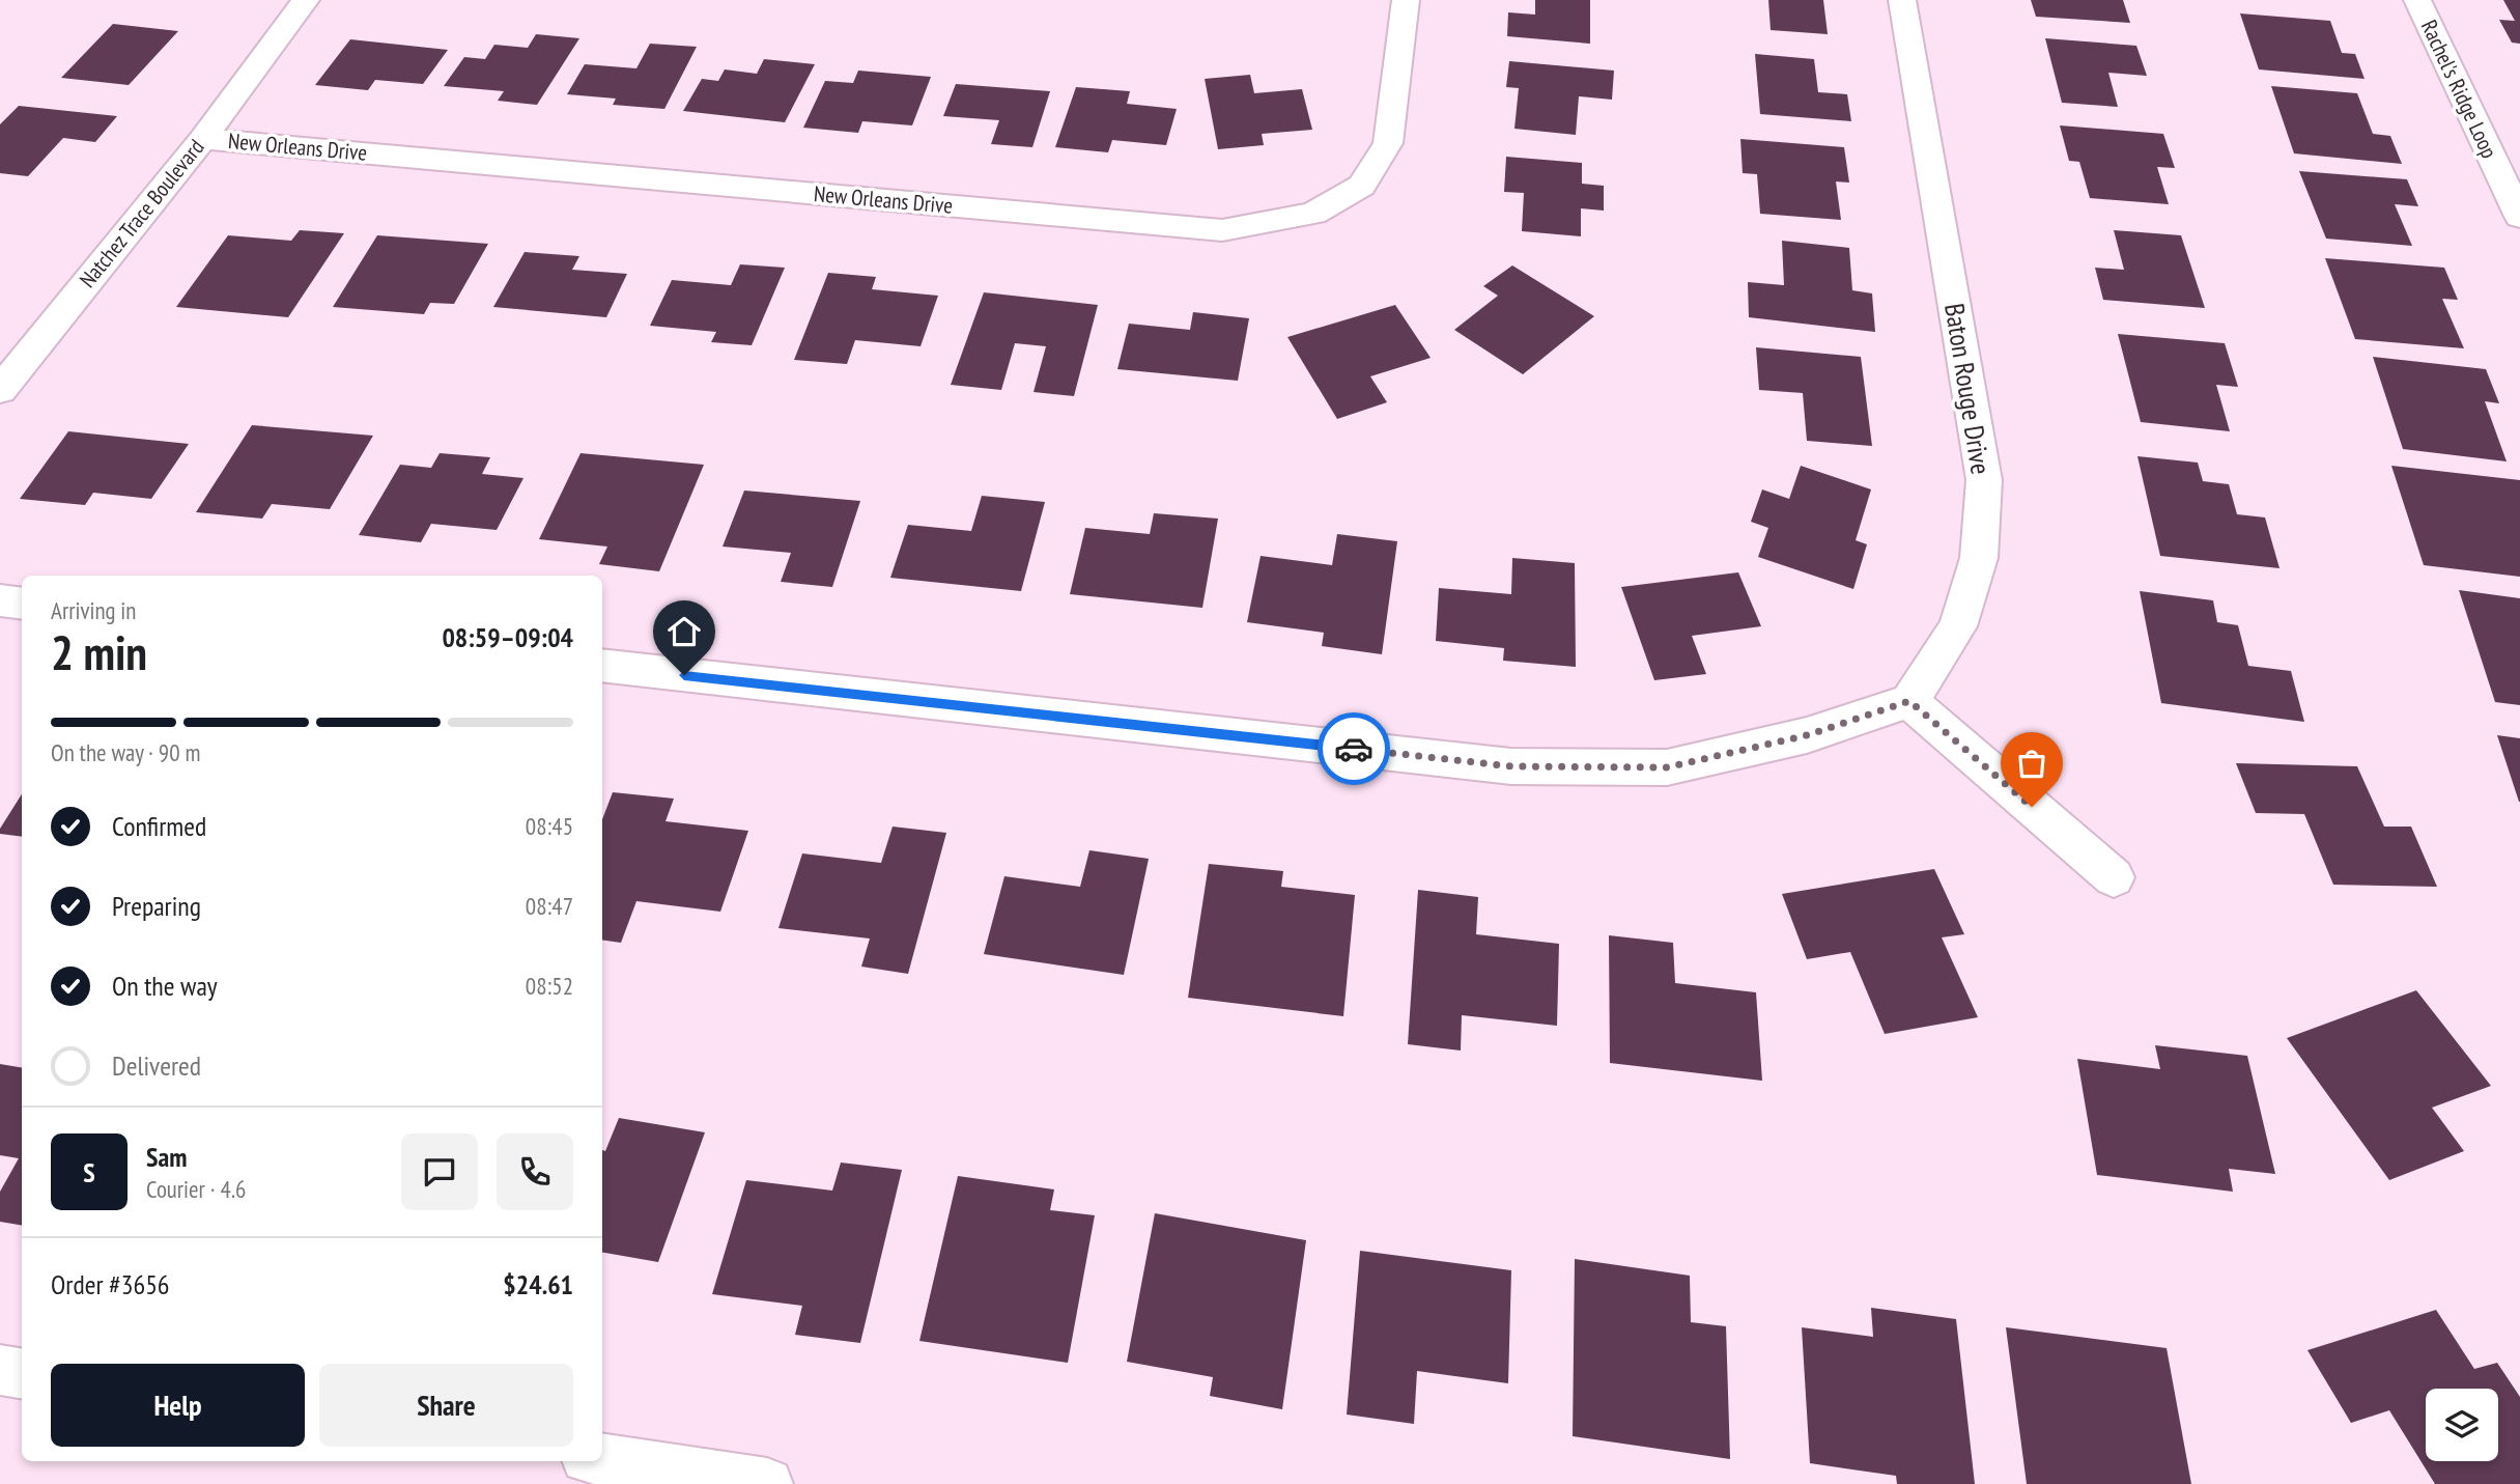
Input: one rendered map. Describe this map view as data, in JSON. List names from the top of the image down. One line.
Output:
{"streets":{"street":["Rachel's Ridge Loop","New Orleans Drive","Natchez Trace Boulevard","Baton Rouge Drive"]},"crossings":[["New Orleans Drive","Natchez Trace Boulevard"]],"page":{"heading":["2 min","Arriving in","08:59–09:04"],"panel":["Sam","Courier · 4.6","Order #3656","$24.61"],"bar":"On the way · 90 m","list":[["Confirmed","08:45"],["Preparing","08:47"],["On the way","08:52"],"Delivered"],"round":"S","buttons":["Help","Share"]}}
